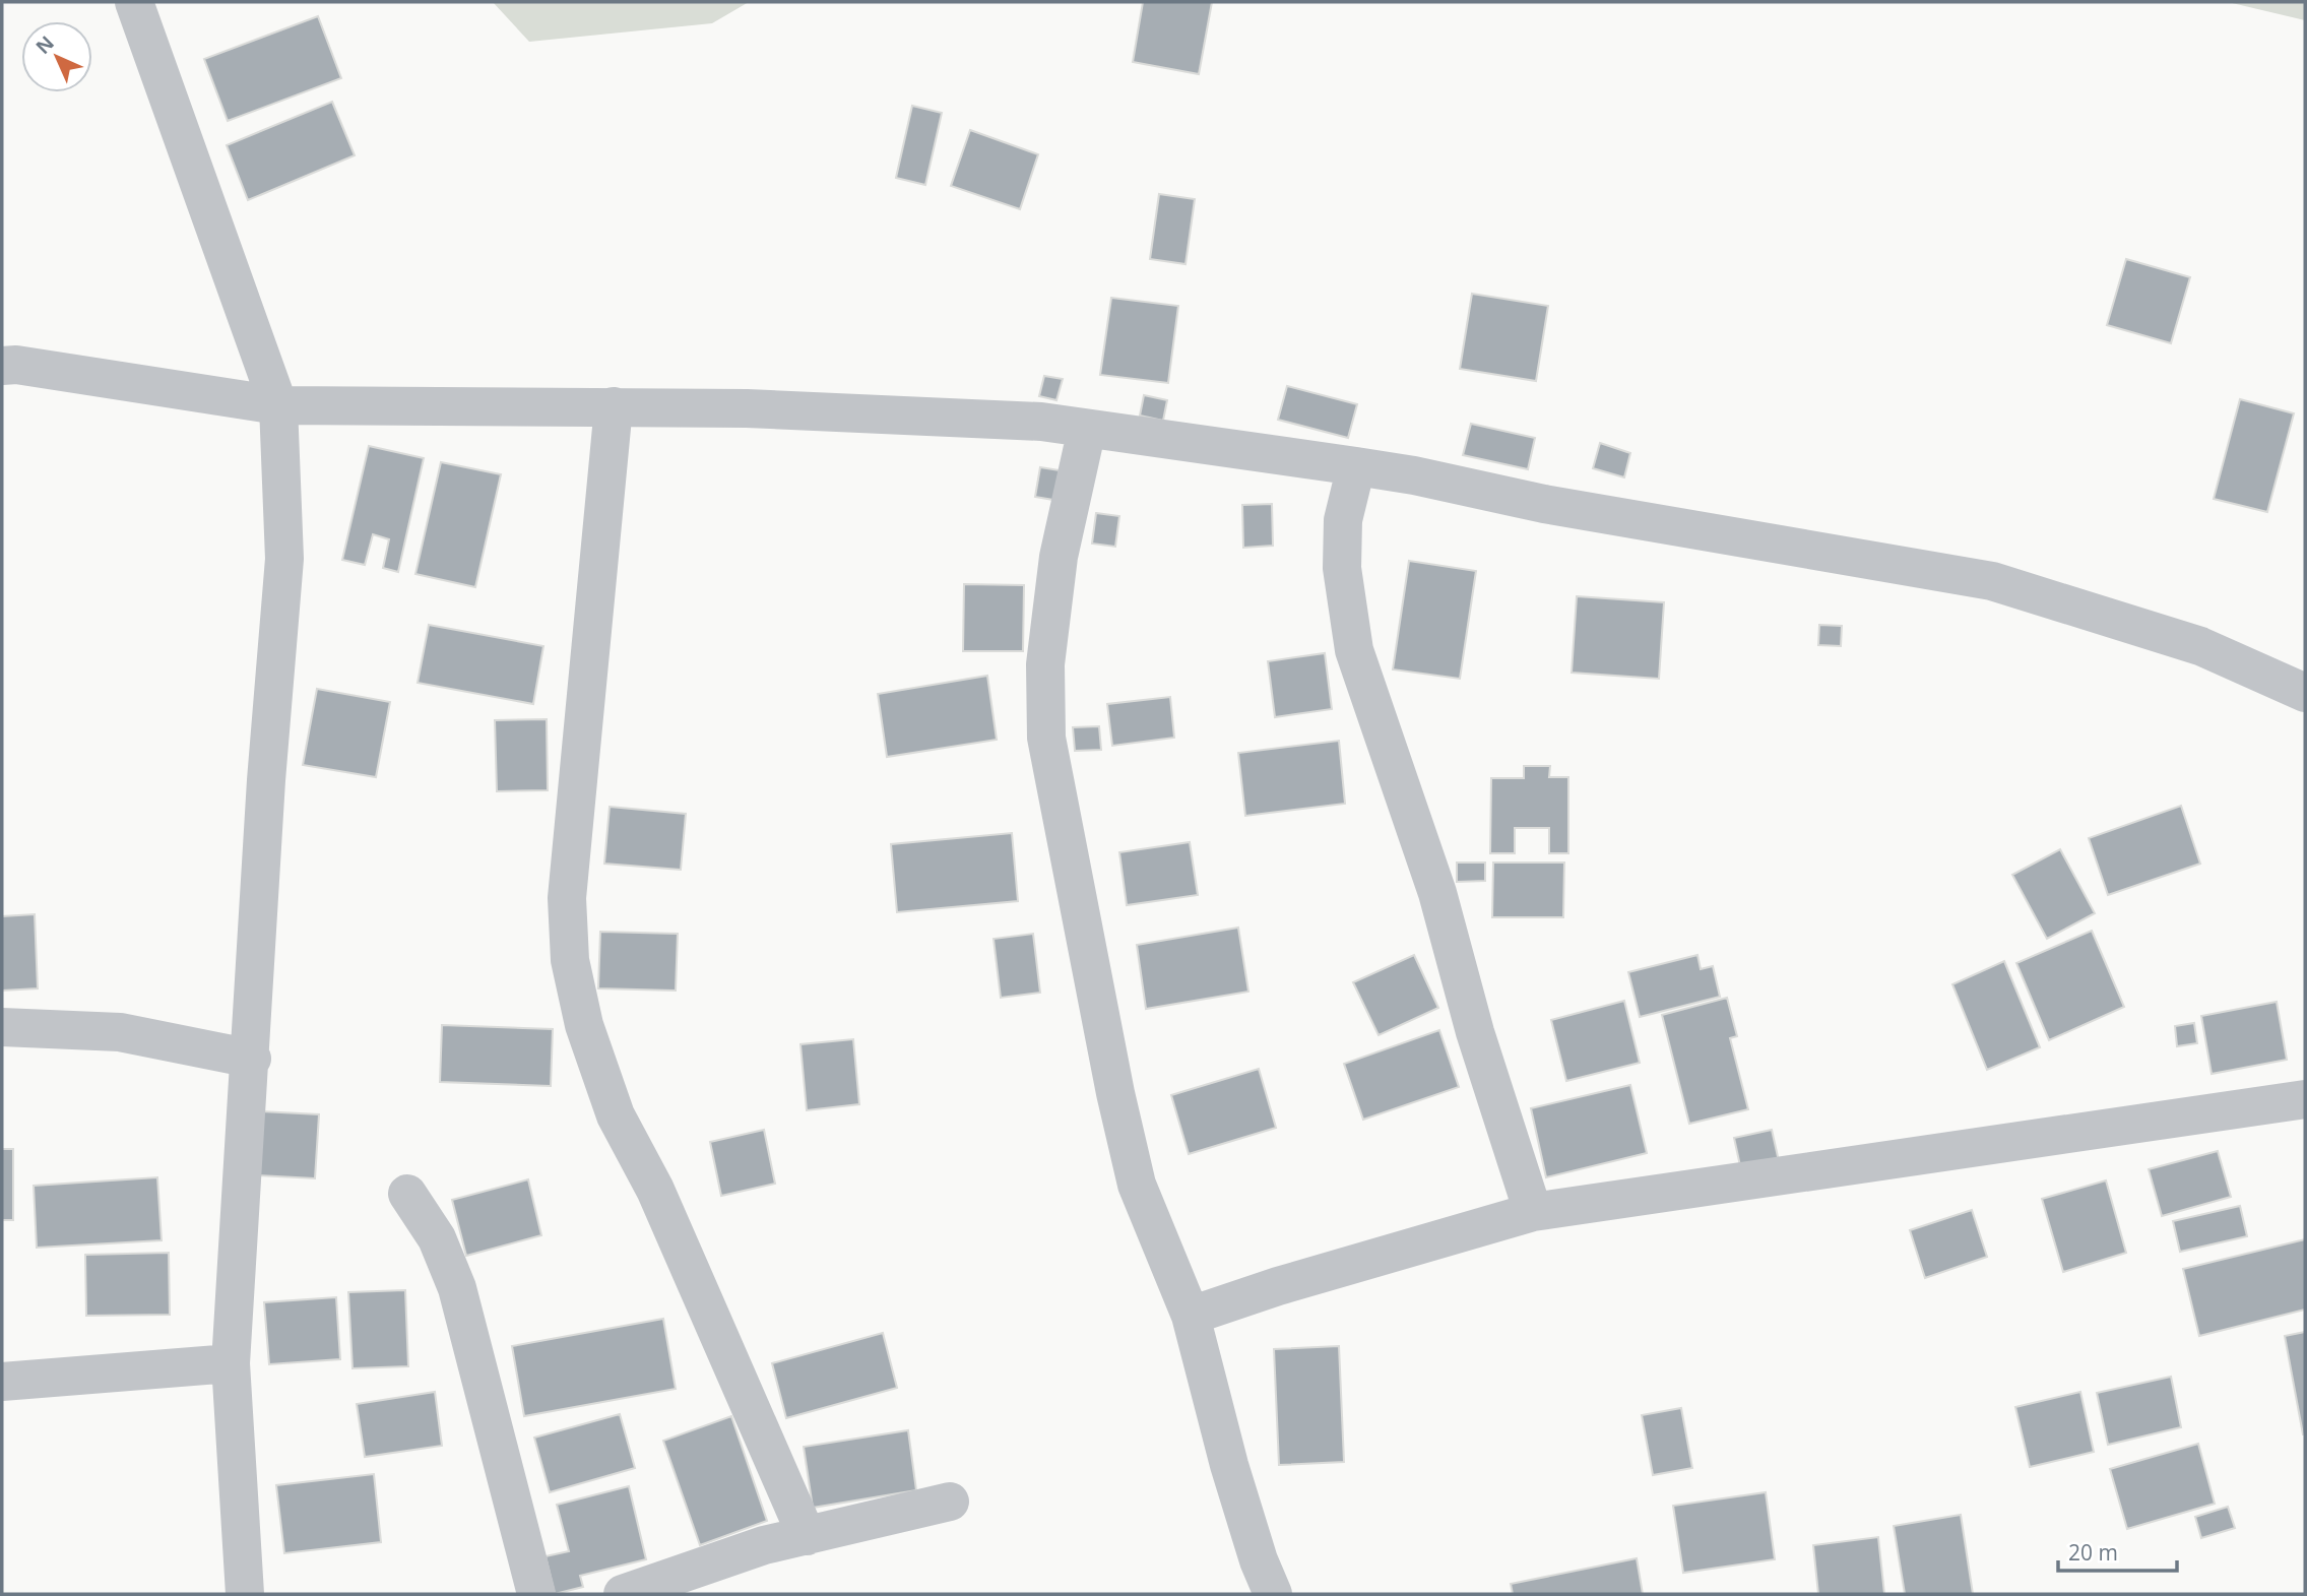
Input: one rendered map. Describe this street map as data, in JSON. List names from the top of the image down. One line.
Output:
{"scale_bar":"20 m","north":"top left"}
